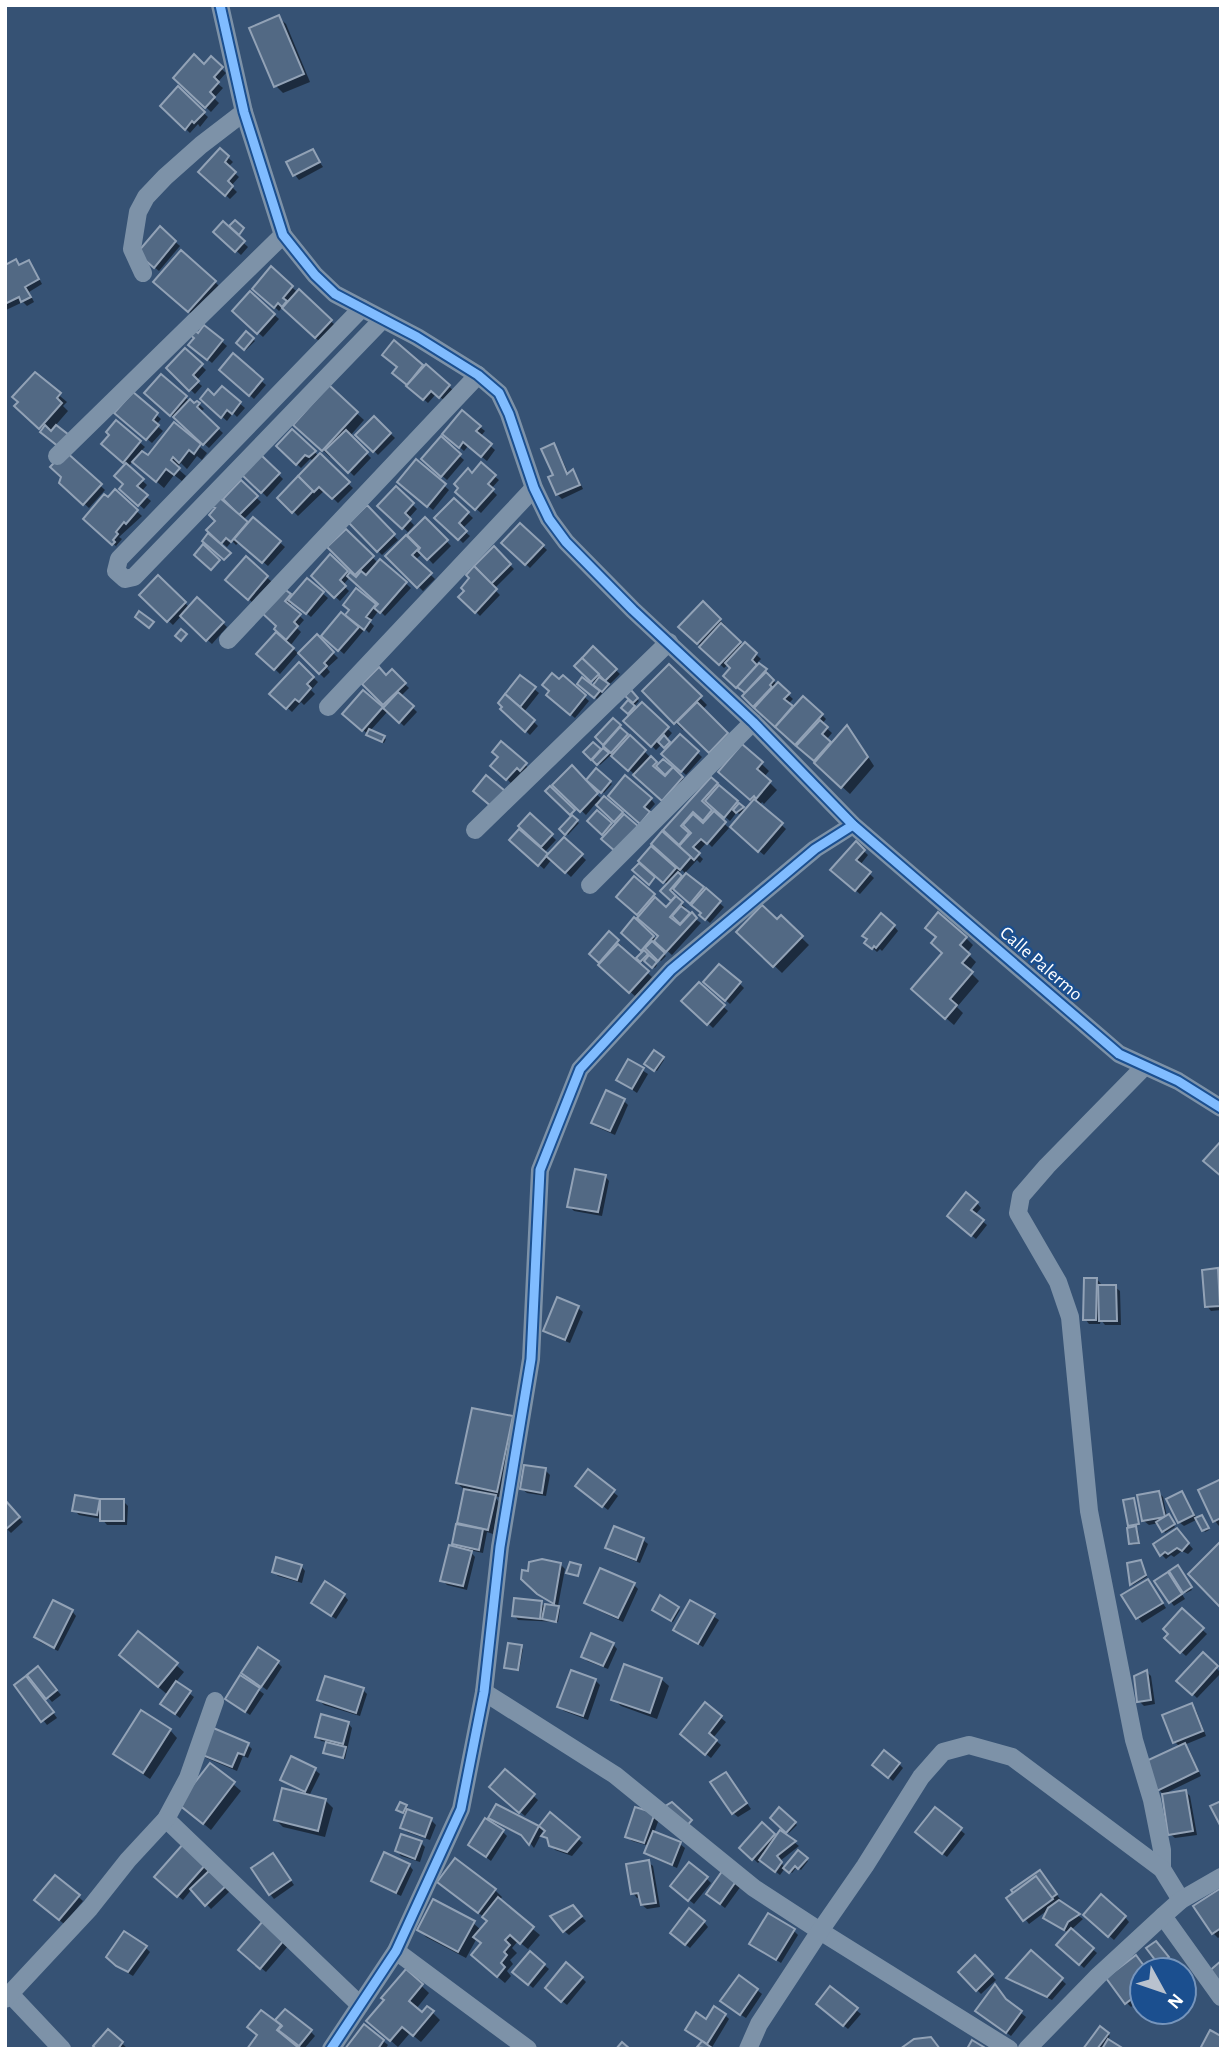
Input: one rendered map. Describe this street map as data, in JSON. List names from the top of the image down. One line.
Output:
{"streets":{"street":["Calle Palermo"]},"north":"bottom right"}
